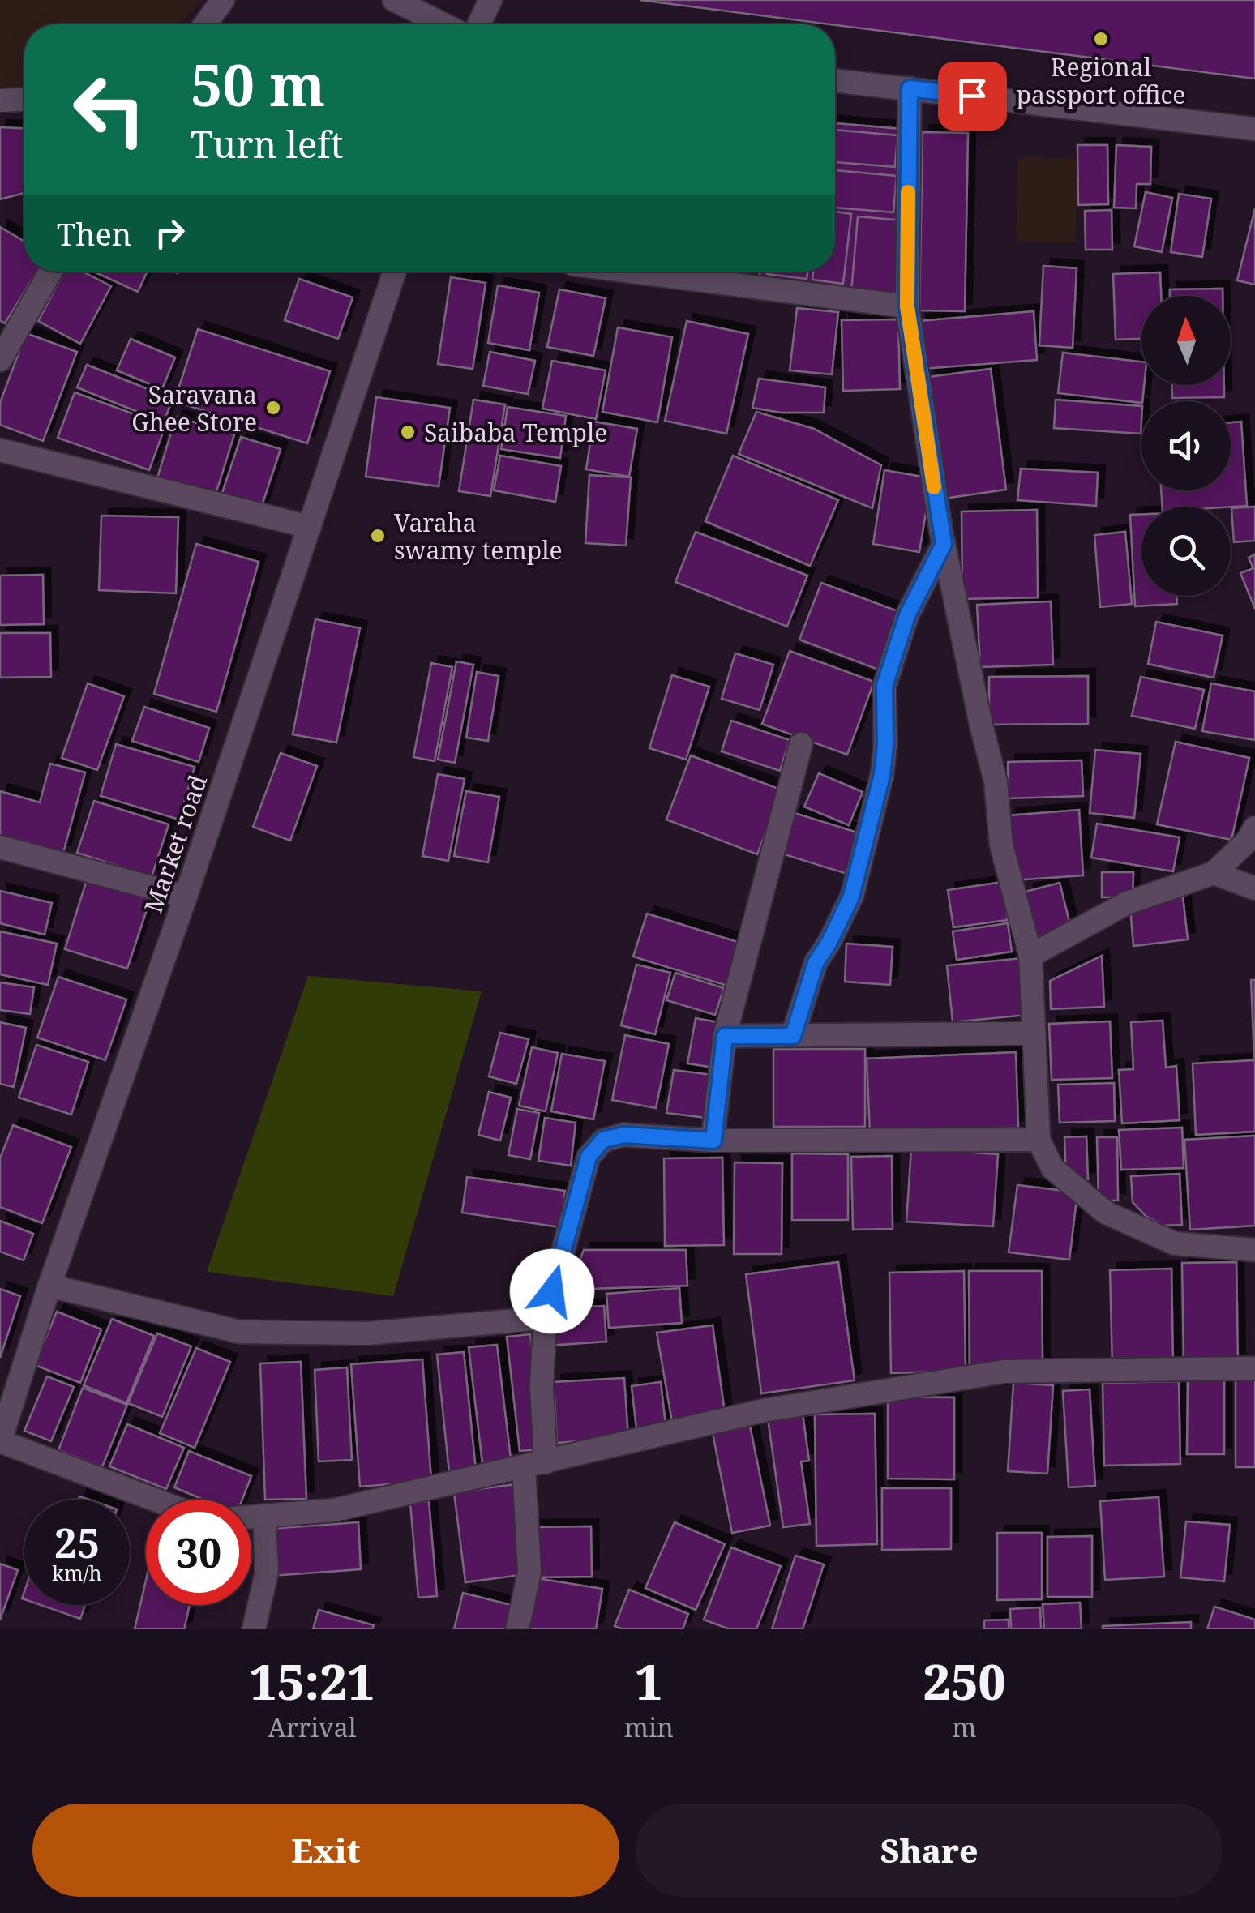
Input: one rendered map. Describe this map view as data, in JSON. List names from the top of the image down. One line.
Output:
{"streets":{"street":["Market road"]},"places":["Regional passport office","Saravana Ghee Store","Saibaba Temple","Varaha swamy temple"],"north":"top","page":{"turn":["50 m","Turn left"],"then":"Then","speed":"25 km/h","limit":"30","eta":["15:21","Arrival","1","min","250","m"],"buttons":["Exit","Share"]}}
